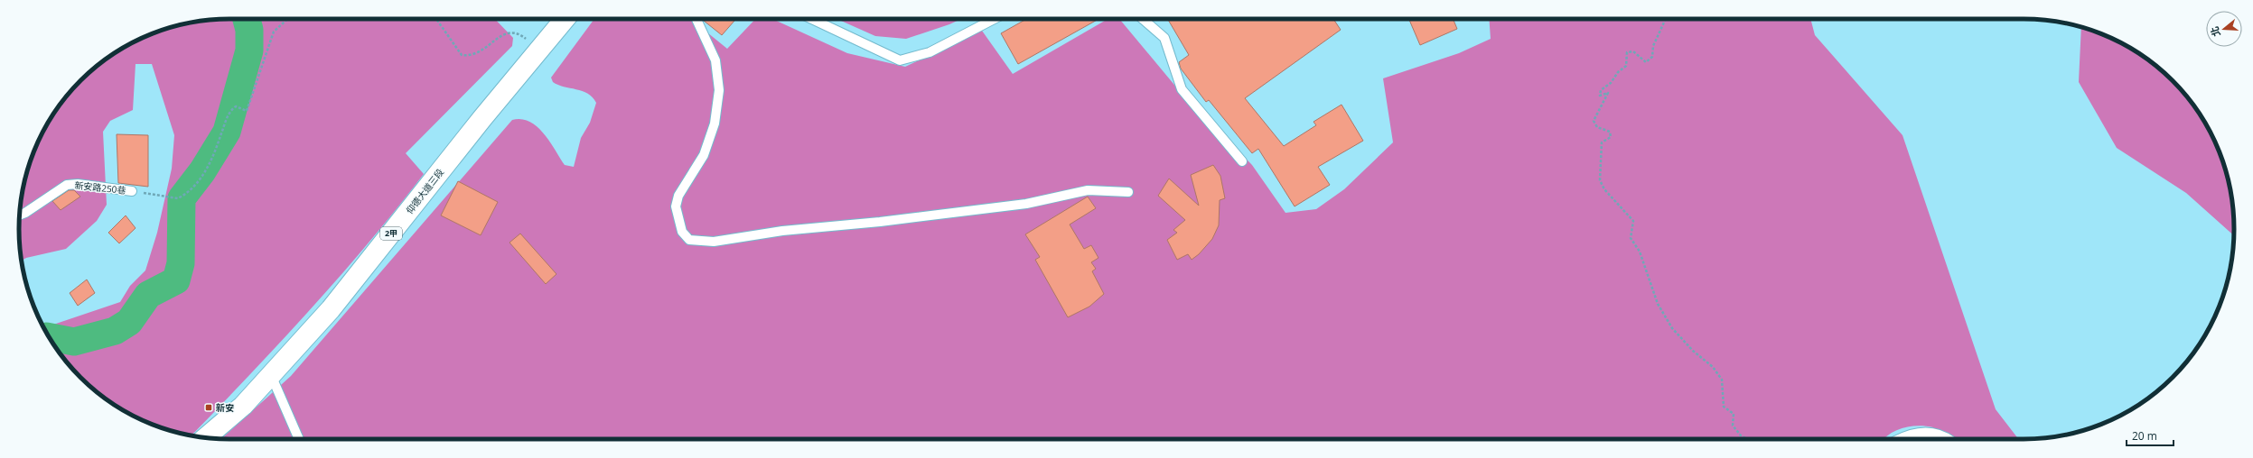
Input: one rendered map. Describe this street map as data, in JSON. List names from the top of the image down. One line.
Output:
{"streets":{"main road":["仰德大道三段","2甲"],"lane":["新安路250巷"]},"places":{"transit":["新安"]},"scale_bar":"20 m","north":"left"}
